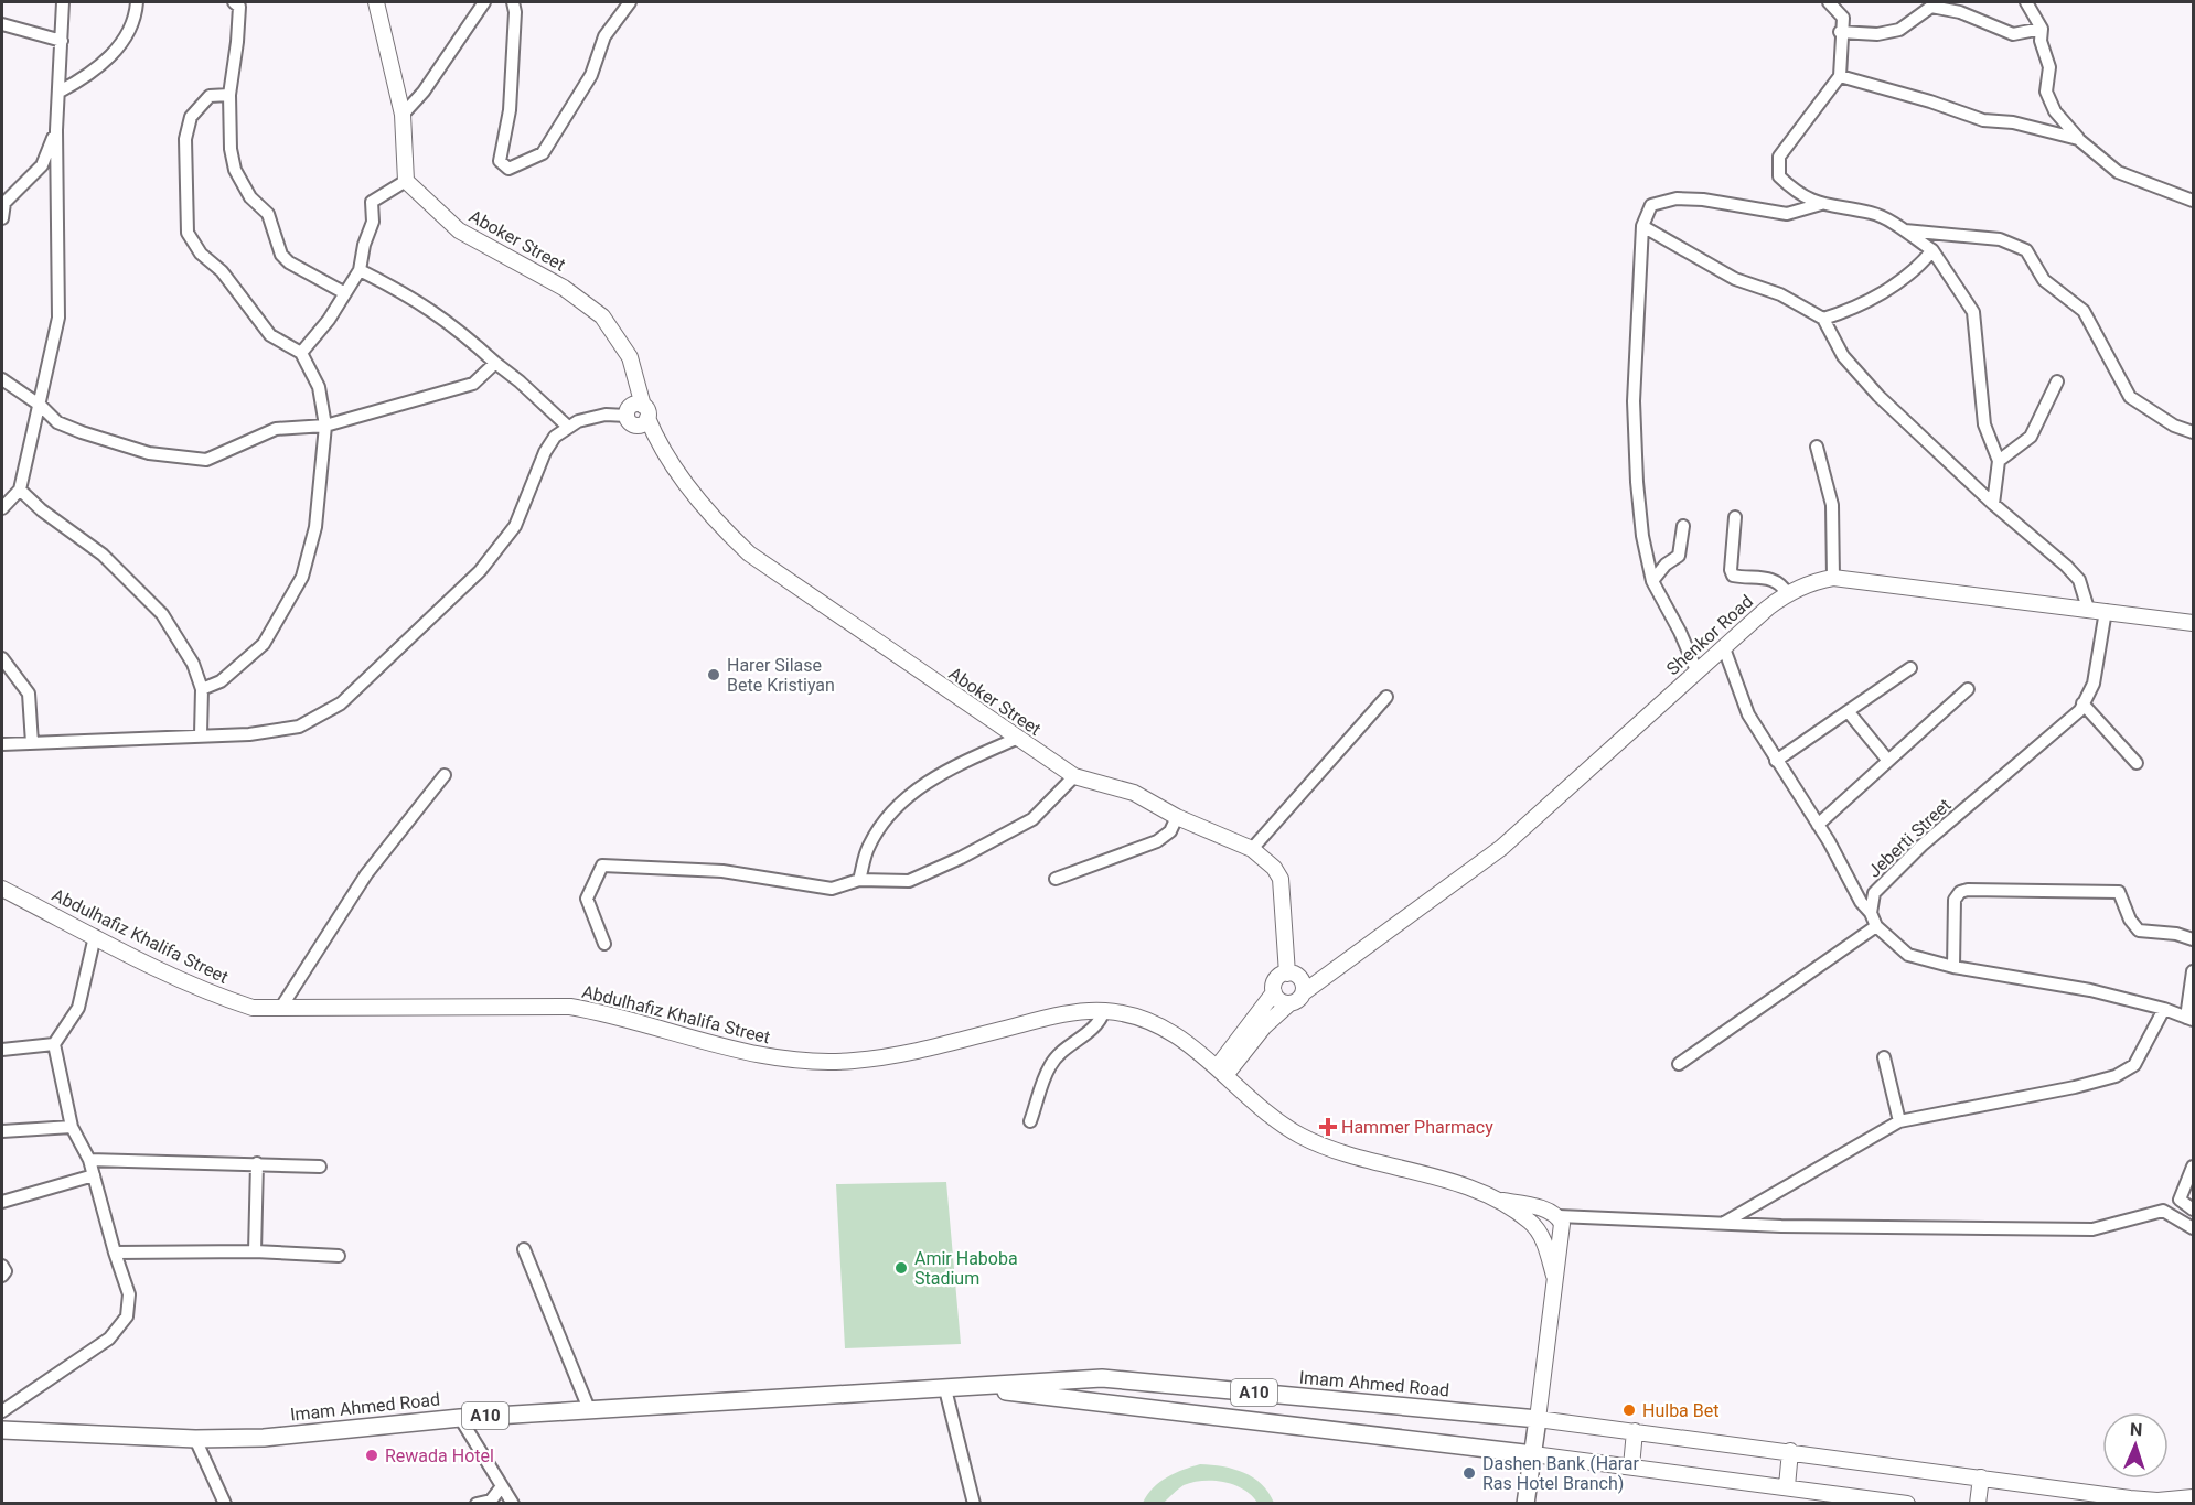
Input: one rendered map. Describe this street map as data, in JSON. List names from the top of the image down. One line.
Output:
{"streets":{"highway":["Imam Ahmed Road","A10"],"main road":["Aboker Street","Shenkor Road","Abdulhafiz Khalifa Street"],"street":["Jeberti Street"]},"crossings":[["Aboker Street","Shenkor Road"],["Shenkor Road","Jeberti Street"]],"places":{"other":["Harer Silase Bete Kristiyan","Amir Haboba Stadium","Hulba Bet","Rewada Hotel","Dashen Bank (Harar Ras Hotel Branch)"],"health":["Hammer Pharmacy"]},"north":"top"}
